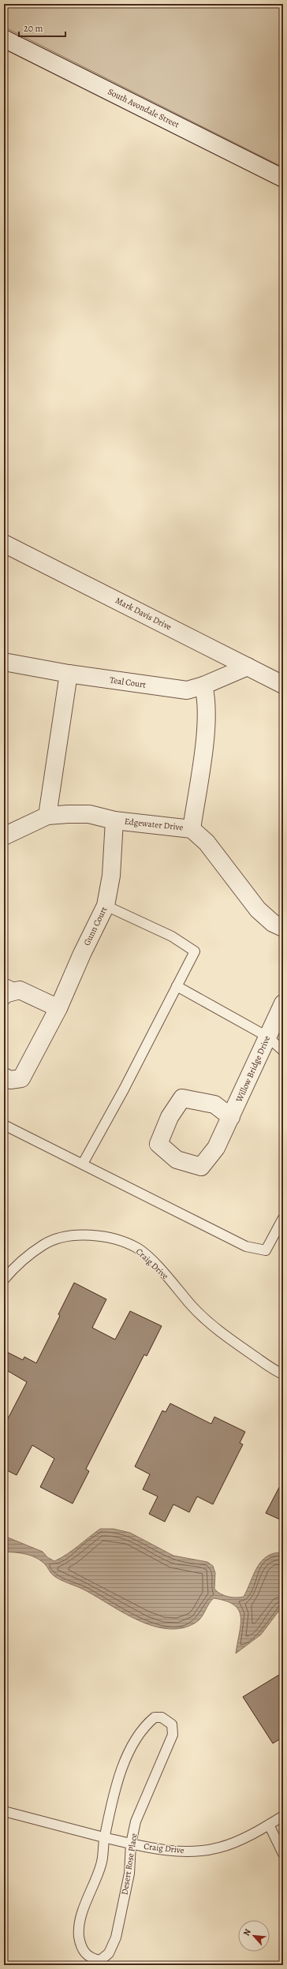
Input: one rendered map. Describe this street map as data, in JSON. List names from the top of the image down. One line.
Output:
{"streets":{"street":["South Avondale Street","Mark Davis Drive","Teal Court","Edgewater Drive","Gunn Court","Willow Bridge Drive"],"lane":["Craig Drive","Desert Rose Place"]},"crossings":[["Mark Davis Drive","Teal Court"],["Edgewater Drive","Gunn Court"],["Craig Drive","Desert Rose Place"]],"scale_bar":"20 m","north":"top left"}
